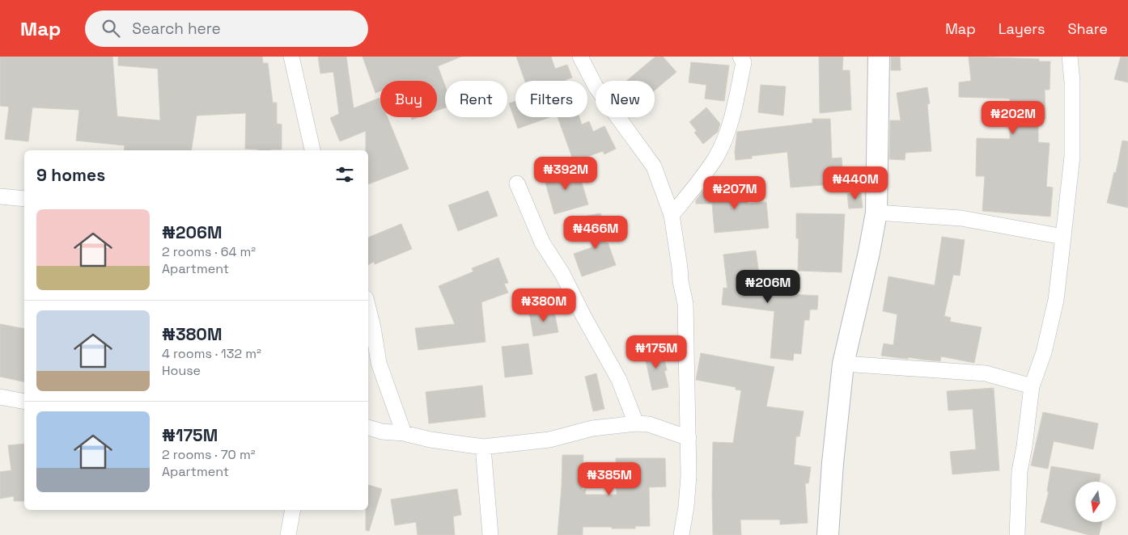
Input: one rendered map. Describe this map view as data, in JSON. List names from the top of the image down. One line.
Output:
{"north":"bottom","page":{"header":"Map","search":"Search here","nav":["Map","Layers","Share"],"chip":["Buy","Rent","Filters","New"],"price":["₦202M","₦392M","₦440M","₦207M","₦466M","₦206M","₦380M","₦175M","₦385M"],"heading":"9 homes","list":[{"name":"₦206M","note":"2 rooms · 64 m² · Apartment"},{"name":"₦380M","note":"4 rooms · 132 m² · House"},{"name":"₦175M","note":"2 rooms · 70 m² · Apartment"}]}}
